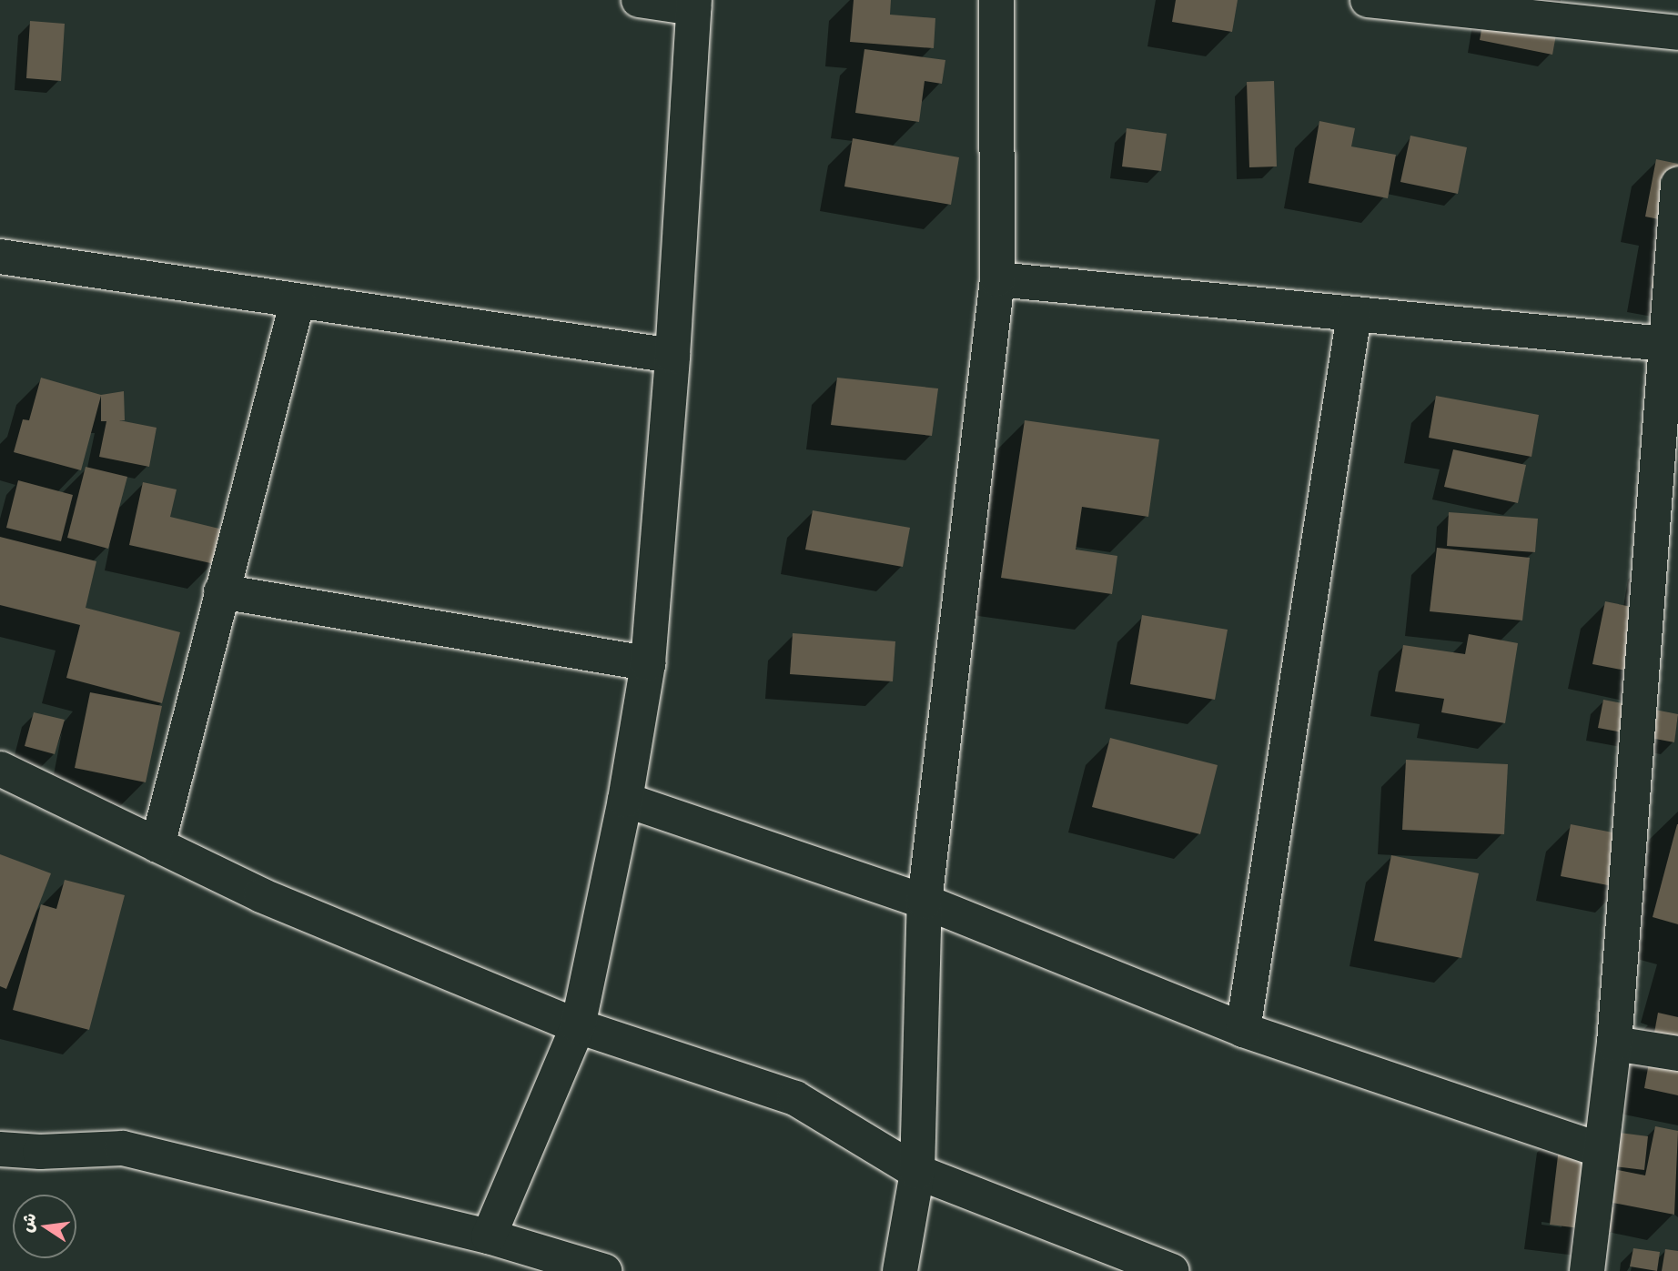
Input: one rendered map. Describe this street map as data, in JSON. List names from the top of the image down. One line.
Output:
{"north":"left"}
